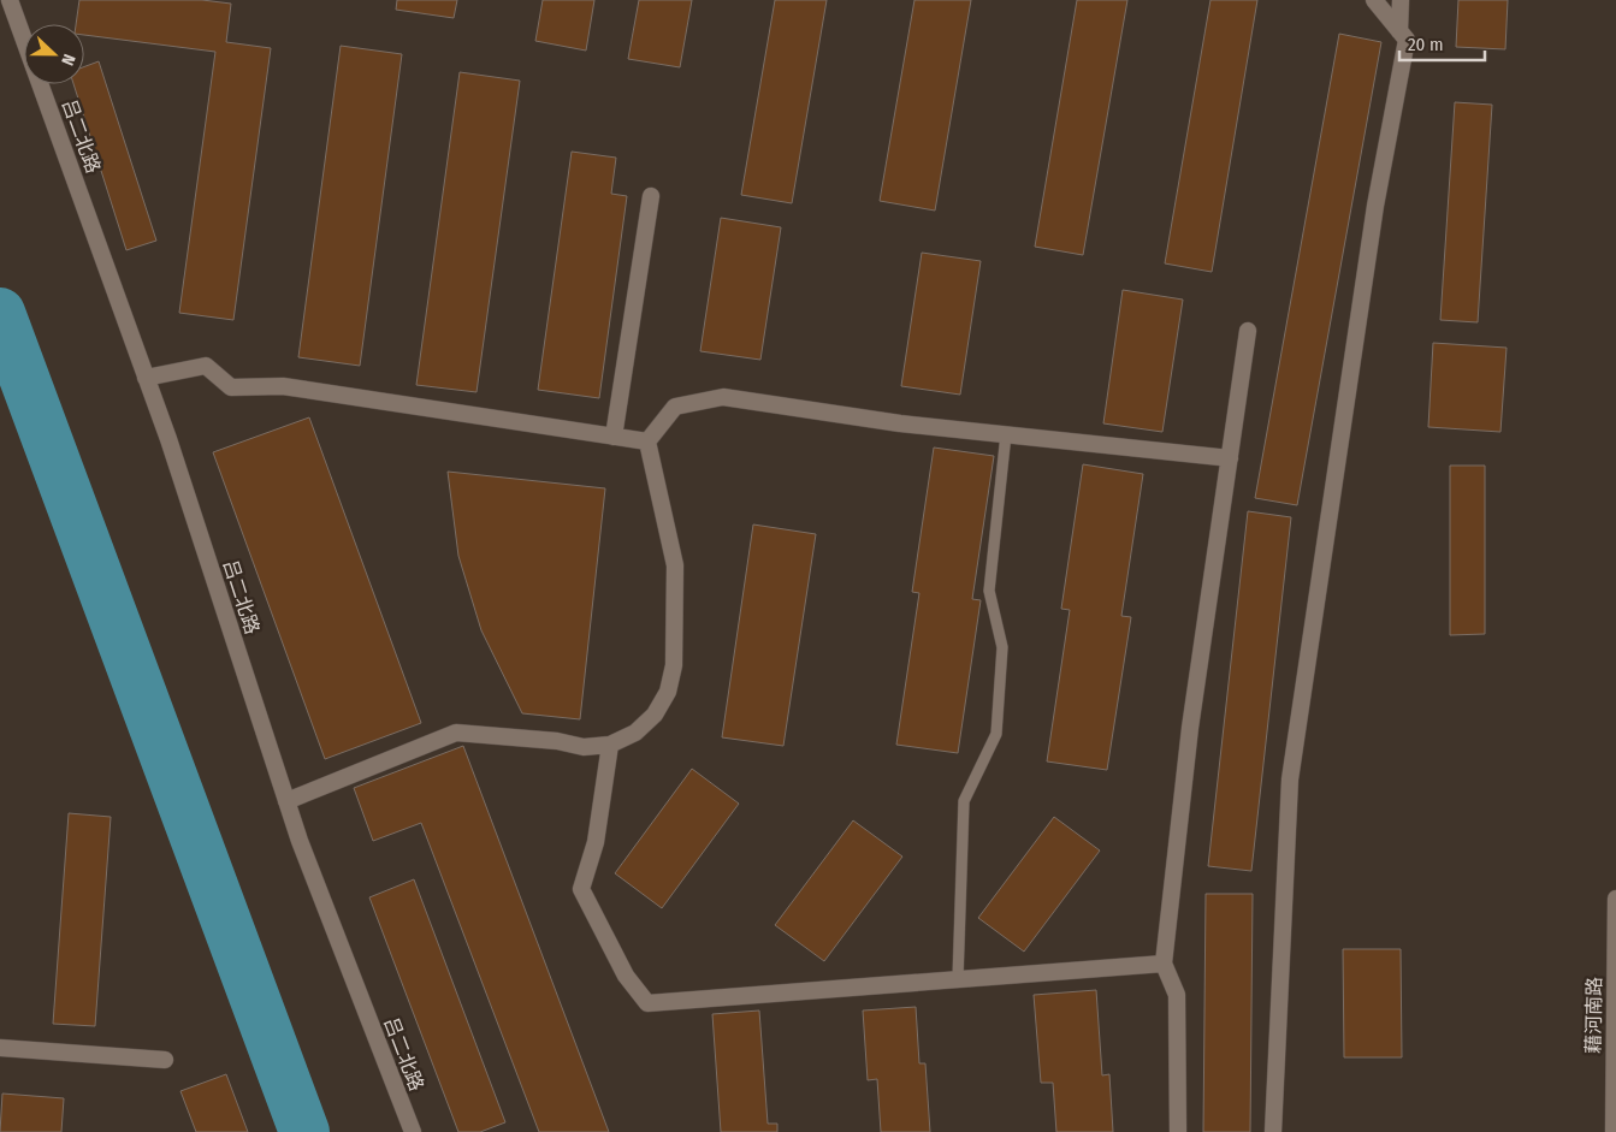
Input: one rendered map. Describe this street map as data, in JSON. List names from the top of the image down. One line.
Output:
{"streets":{"street":["吕二北路","藉河南路"]},"scale_bar":"20 m","north":"right"}
